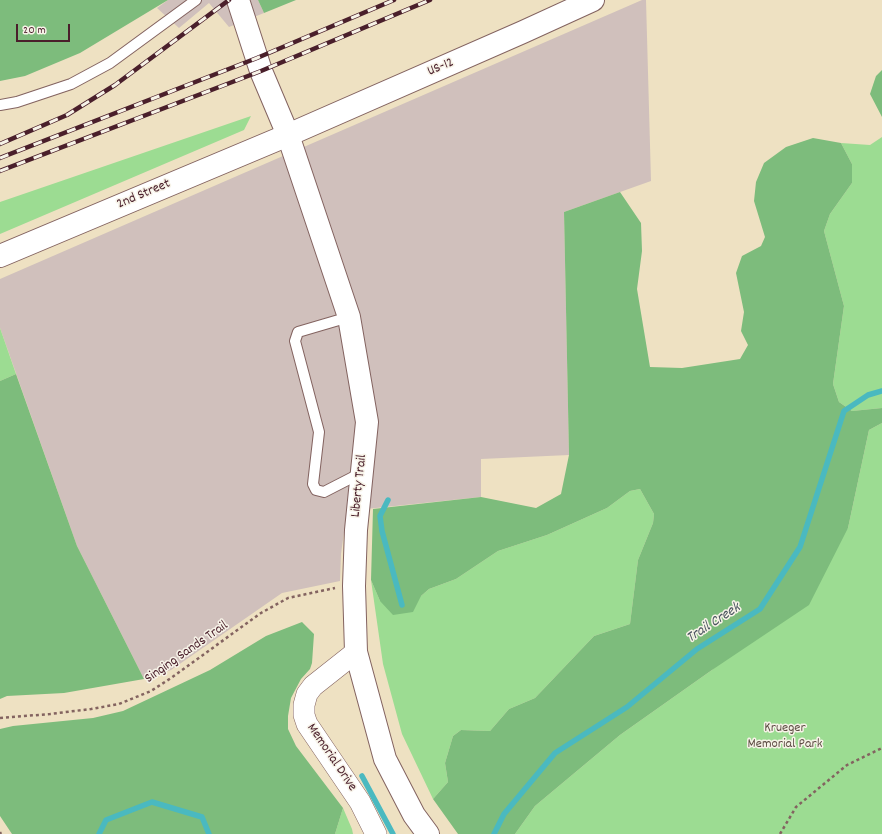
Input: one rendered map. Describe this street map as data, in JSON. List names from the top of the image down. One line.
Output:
{"streets":{"street":["US-12","2nd Street","Liberty Trail","Memorial Drive"],"path":["Singing Sands Trail"]},"crossings":[["US-12","2nd Street"],["US-12","Liberty Trail"],["2nd Street","Liberty Trail"],["Liberty Trail","Singing Sands Trail"],["Liberty Trail","Memorial Drive"]],"water":["Trail Creek"],"parks":["Krueger Memorial Park"],"scale_bar":"20 m"}
